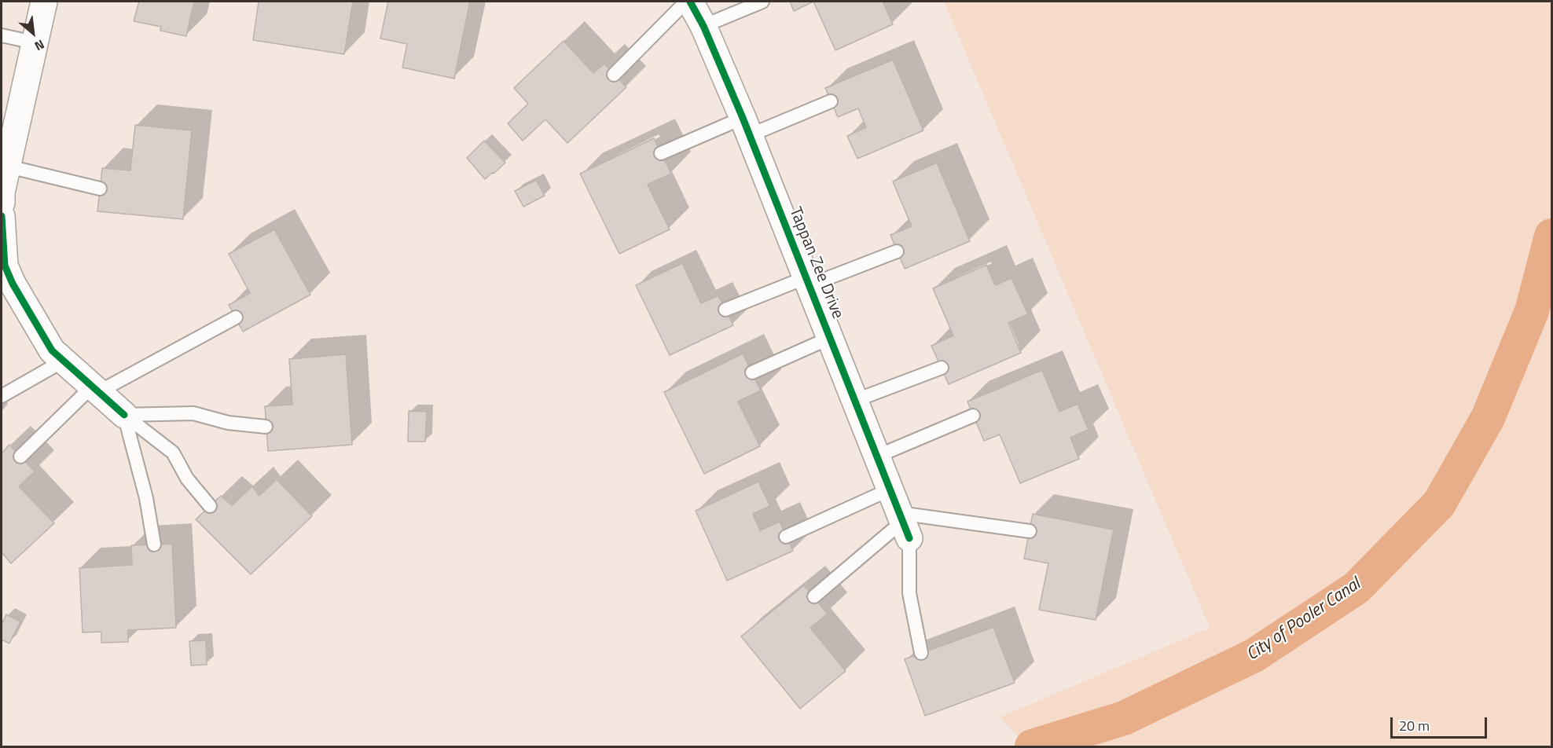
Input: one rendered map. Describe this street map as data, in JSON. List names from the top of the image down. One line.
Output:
{"streets":{"street":["Tappan Zee Drive"]},"water":["City of Pooler Canal"],"scale_bar":"20 m","north":"bottom right"}
